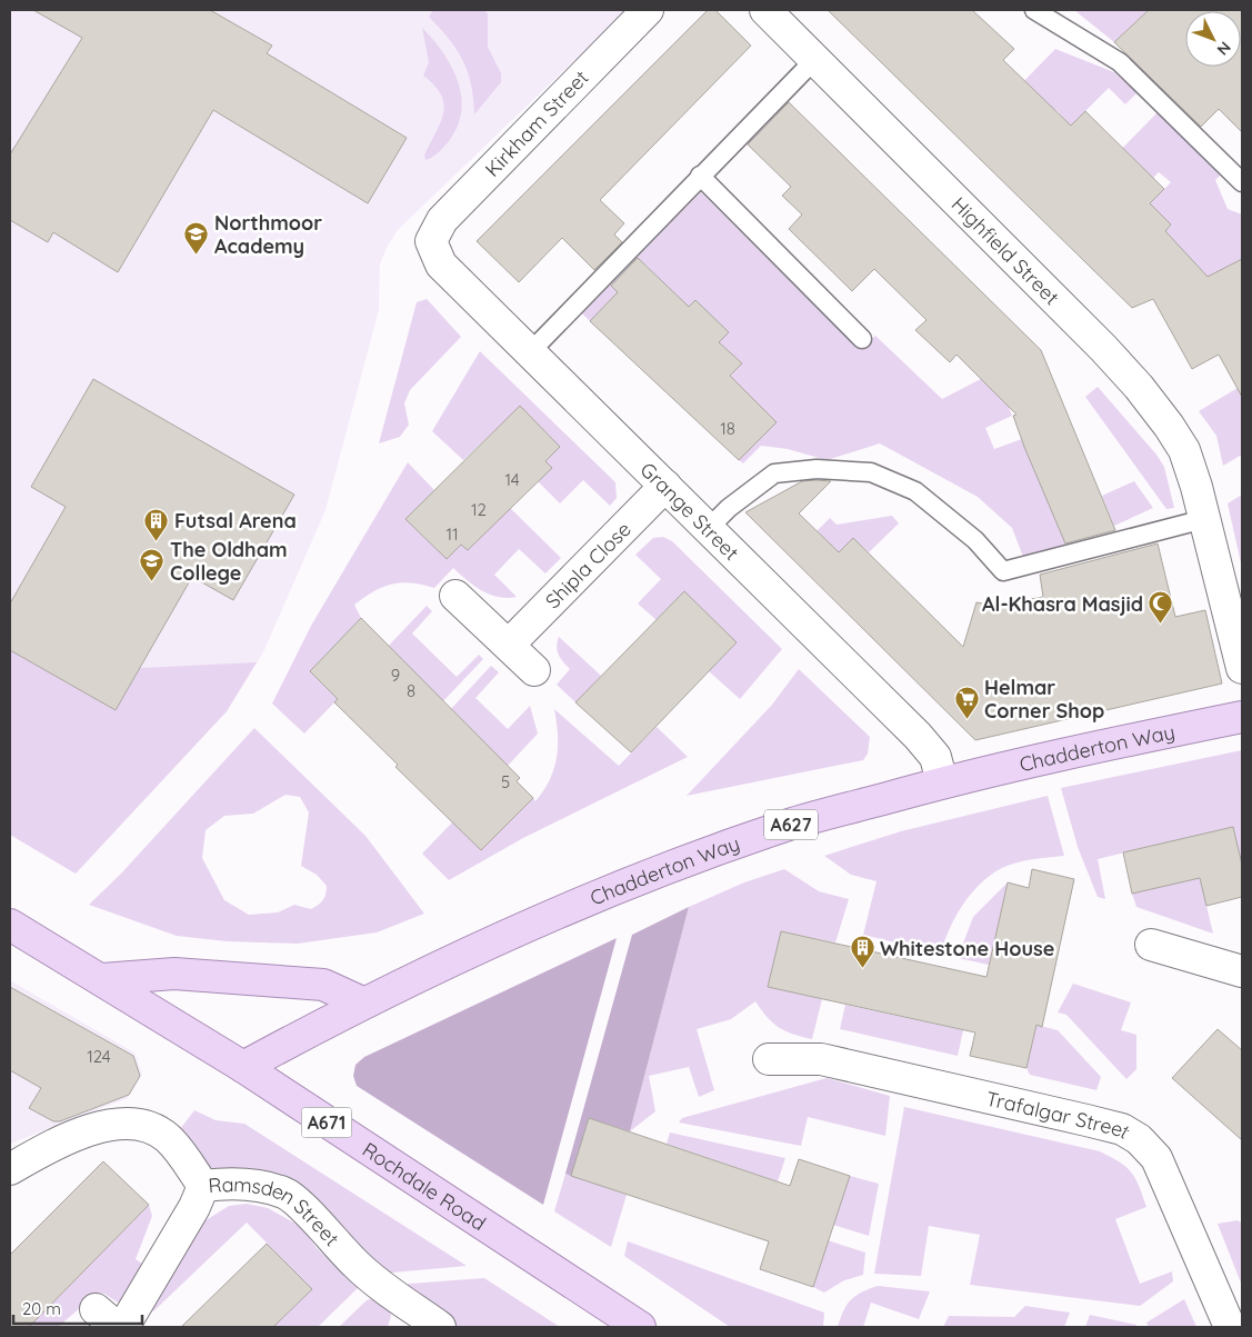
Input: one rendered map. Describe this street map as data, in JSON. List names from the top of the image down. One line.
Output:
{"streets":{"main road":["Chadderton Way","A627","A671","Rochdale Road"],"street":["Kirkham Street","Highfield Street","Grange Street","Shipla Close","Trafalgar Street","Ramsden Street"]},"crossings":[["Kirkham Street","Grange Street"],["Grange Street","Shipla Close"],["Grange Street","Chadderton Way"],["Chadderton Way","Rochdale Road"]],"places":{"school or university":["Northmoor Academy","The Oldham College"],"building":["Futsal Arena","Whitestone House"],"mosque":["Al-Khasra Masjid"],"supermarket":["Helmar Corner Shop"]},"house_numbers":["18","14","12","11","9","8","5","124"],"scale_bar":"20 m","north":"bottom right"}
